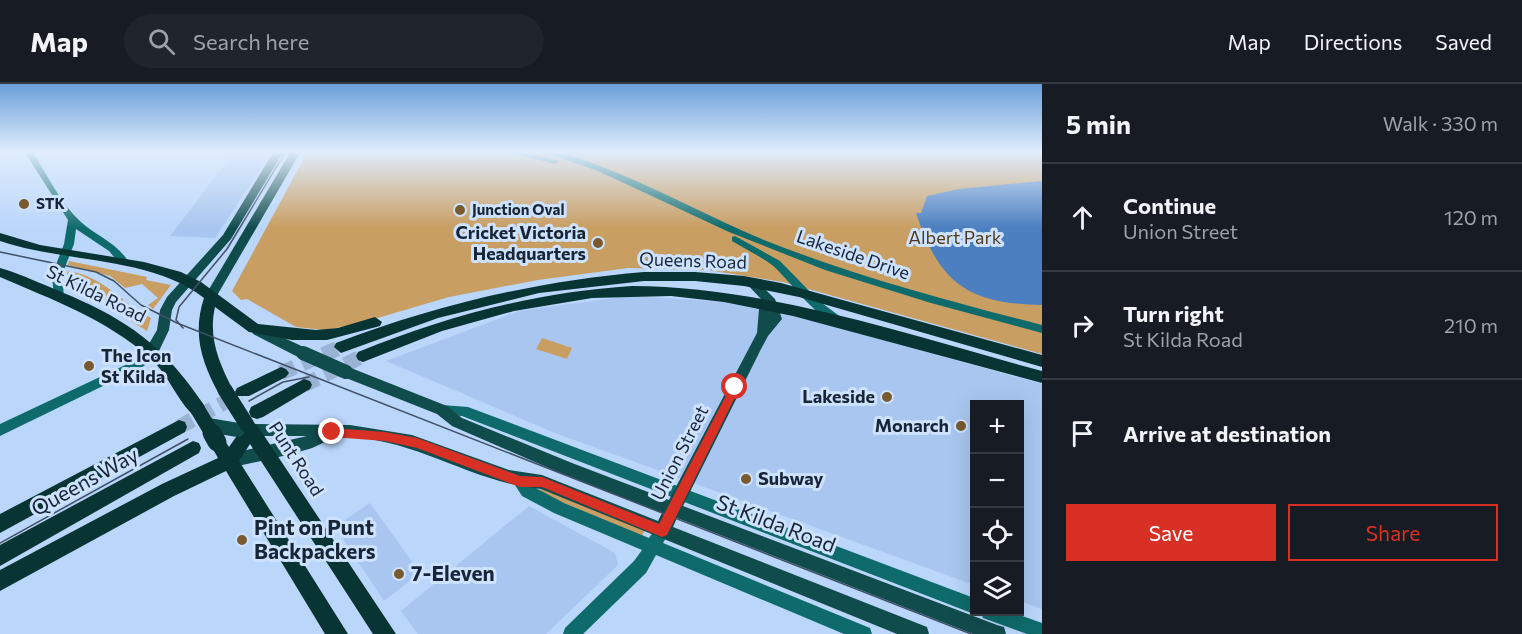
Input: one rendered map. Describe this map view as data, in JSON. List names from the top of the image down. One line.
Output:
{"streets":{"highway":["Queens Road","St Kilda Road","Punt Road","Queens Way"],"main road":["Union Street"],"street":["Lakeside Drive"]},"crossings":[["Queens Road","Union Street"],["St Kilda Road","Union Street"],["St Kilda Road","Punt Road"]],"parks":["Albert Park"],"places":["STK","Junction Oval","Cricket Victoria Headquarters","The Icon St Kilda","Lakeside","Monarch","Subway","Pint on Punt Backpackers","7-Eleven"],"page":{"header":"Map","search":"Search here","nav":["Map","Directions","Saved"],"heading":["5 min","Walk · 330 m"],"list":[["Continue","Union Street","120 m"],["Turn right","St Kilda Road","210 m"],"Arrive at destination"],"map_buttons":["+","−"],"buttons":["Save","Share"]}}
